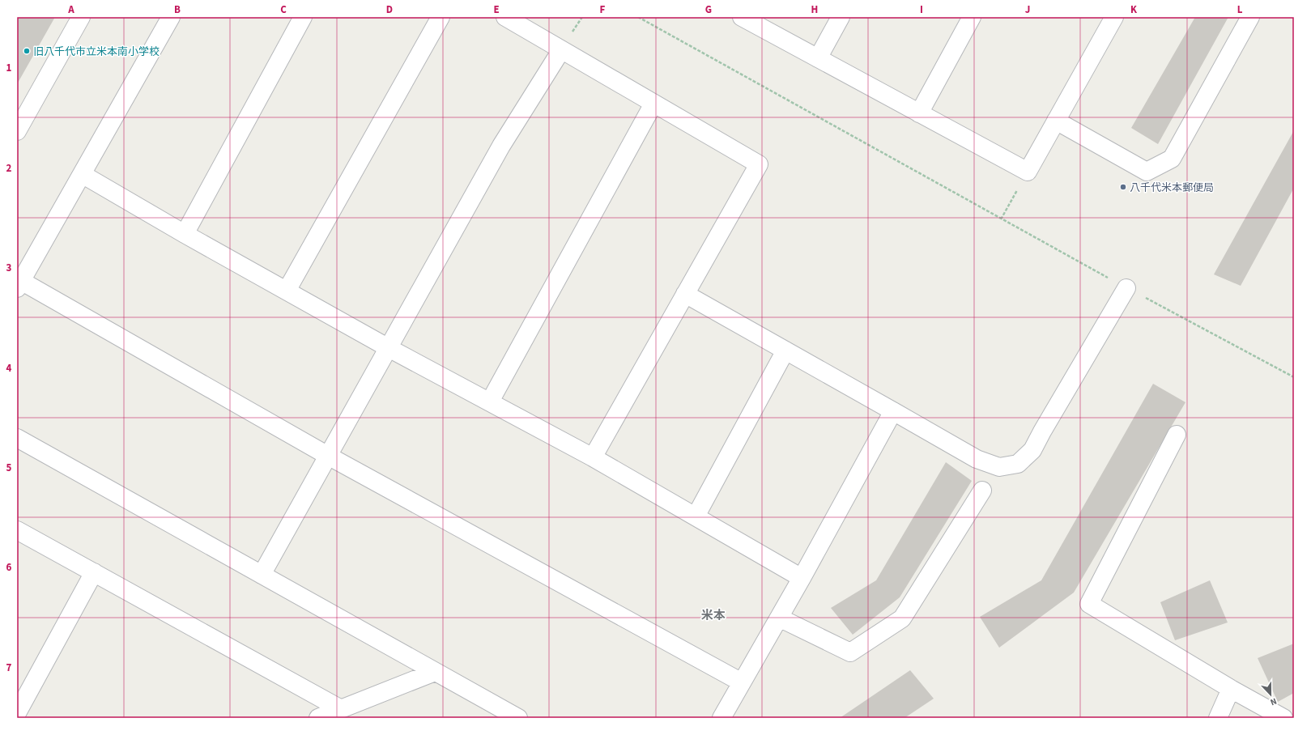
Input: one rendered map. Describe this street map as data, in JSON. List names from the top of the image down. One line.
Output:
{"districts":["米本"],"places":["旧八千代市立米本南小学校","八千代米本郵便局"],"north":"bottom","grid":{"columns":["A","B","C","D","E","F","G","H","I","J","K","L"],"rows":["1","2","3","4","5","6","7"]}}
